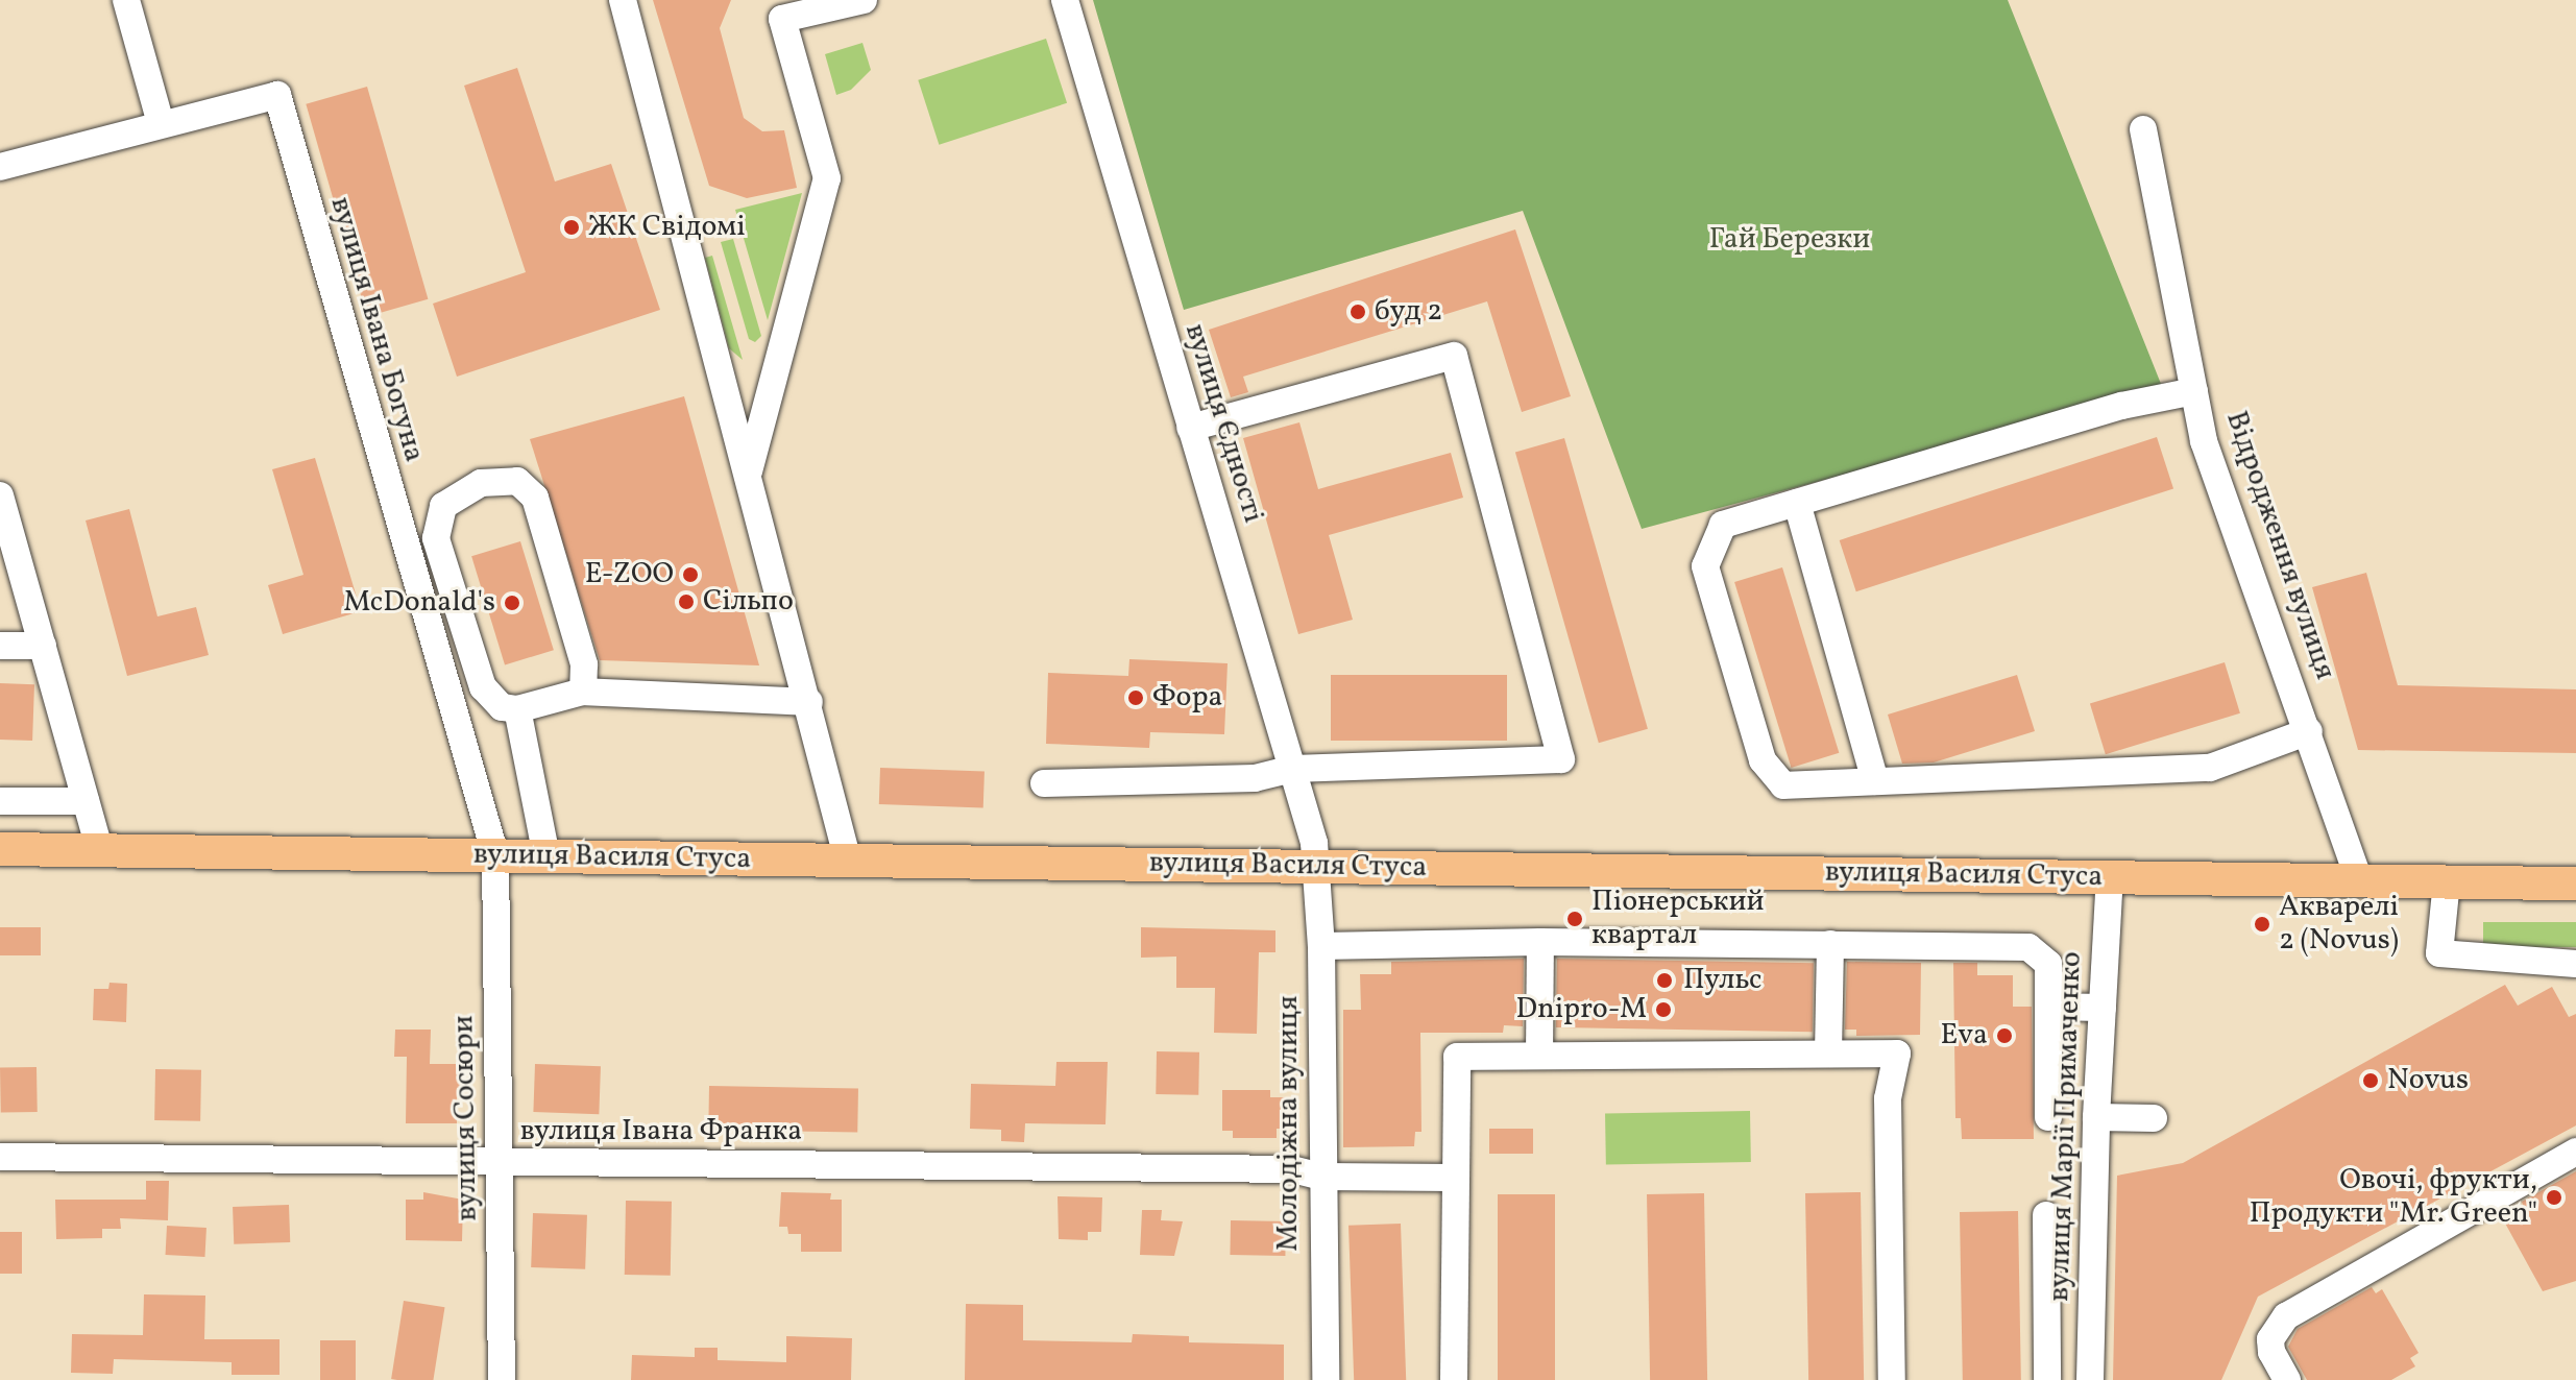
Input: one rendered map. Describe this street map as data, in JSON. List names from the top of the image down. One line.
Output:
{"streets":{"main road":["вулиця Василя Стуса"],"street":["вулиця Івана Богуна","вулиця Єдності","Відродження вулиця","вулиця Сосюри","Молодіжна вулиця","вулиця Марії Примаченко","вулиця Івана Франка"]},"crossings":[["вулиця Івана Богуна","вулиця Василя Стуса"],["вулиця Івана Богуна","вулиця Сосюри"],["вулиця Єдності","вулиця Василя Стуса"],["вулиця Єдності","Молодіжна вулиця"],["Відродження вулиця","вулиця Василя Стуса"],["вулиця Василя Стуса","вулиця Сосюри"],["вулиця Василя Стуса","Молодіжна вулиця"],["вулиця Василя Стуса","вулиця Марії Примаченко"],["вулиця Сосюри","вулиця Івана Франка"],["Молодіжна вулиця","вулиця Івана Франка"]],"parks":["Гай Березки"],"places":["ЖК Свідомі","буд 2","E-ZOO","Сільпо","McDonald's","Фора","Піонерський квартал","Акварелі 2 (Novus)","Пульс","Dnipro-M","Eva","Novus","Овочі, фрукти, Продукти \"Mr. Green\""]}
